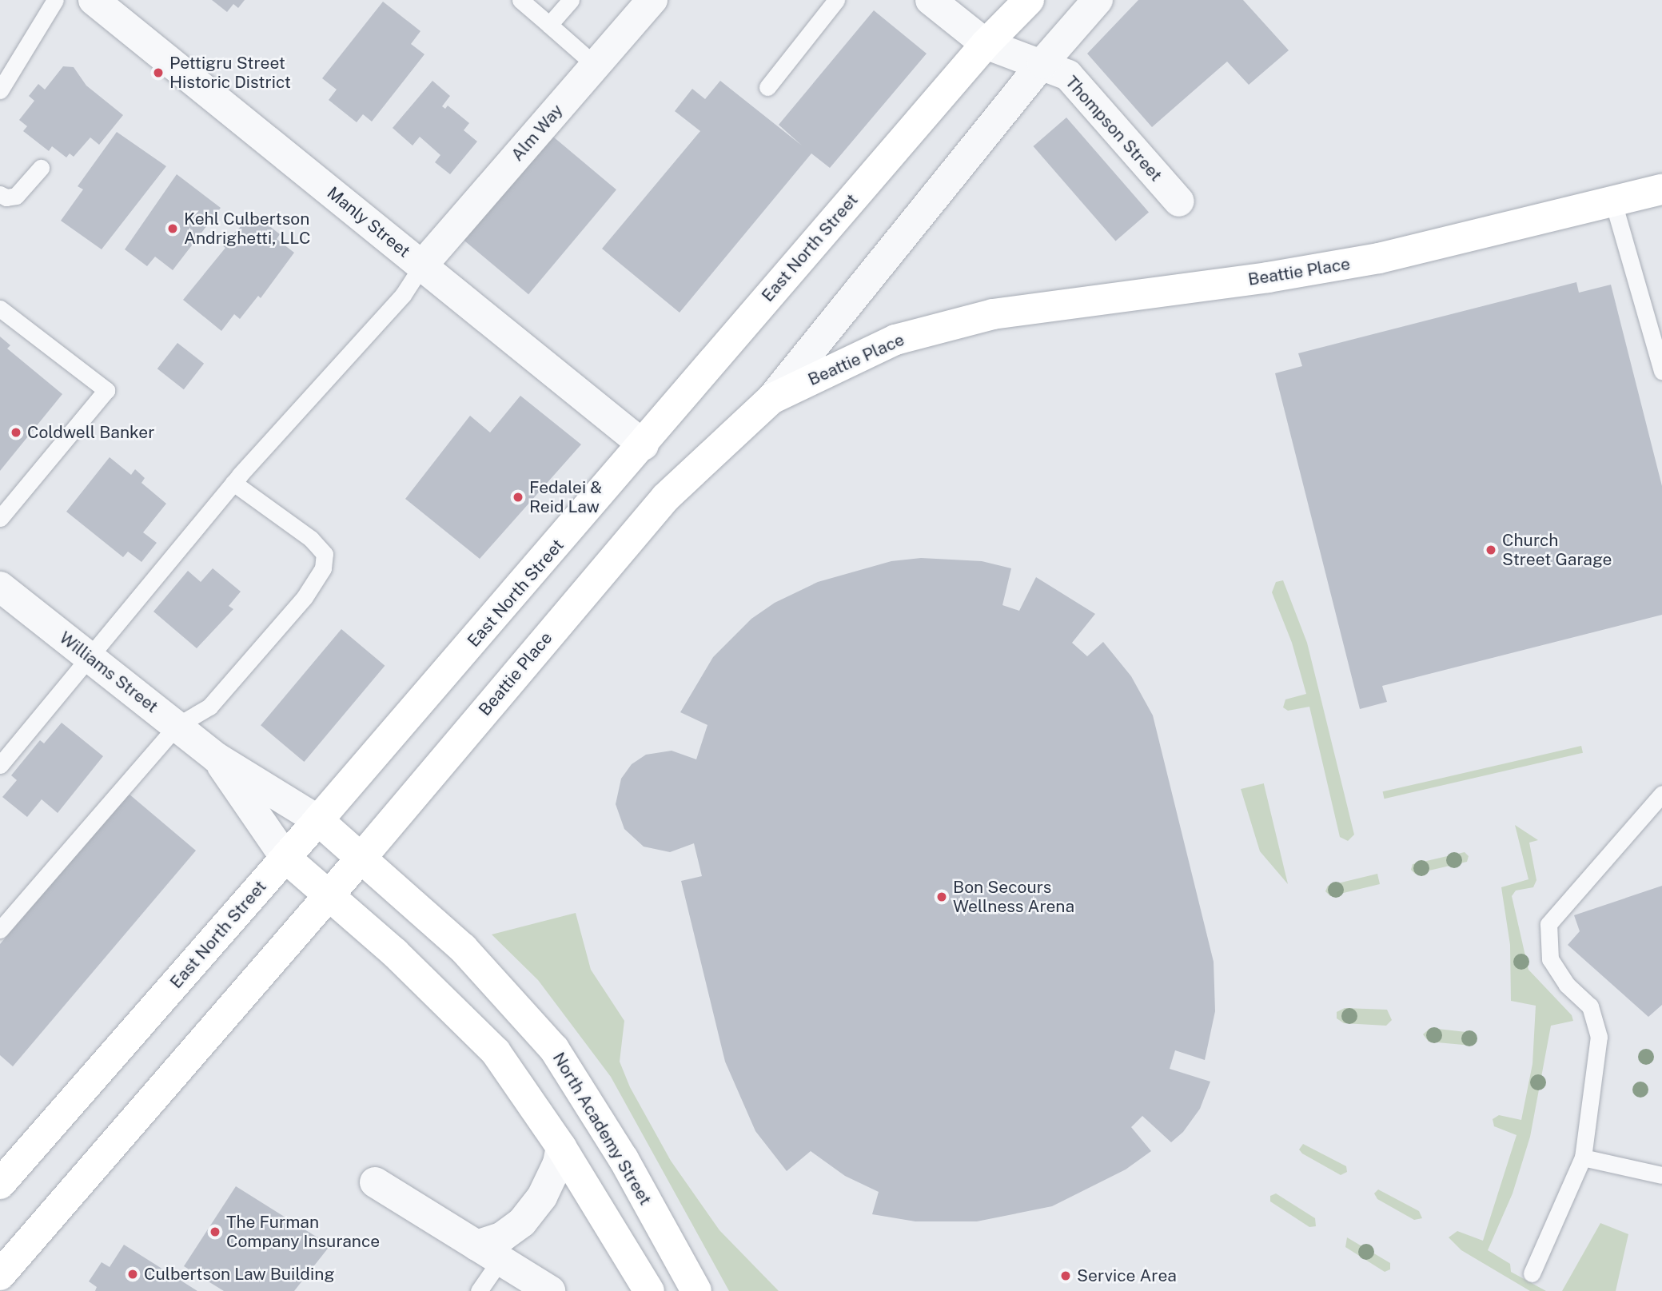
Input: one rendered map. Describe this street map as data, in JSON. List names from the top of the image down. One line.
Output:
{"streets":{"main road":["East North Street","Beattie Place","North Academy Street"],"street":["Thompson Street","Alm Way","Manly Street","Williams Street"]},"crossings":[["Thompson Street","East North Street"],["Alm Way","Manly Street"],["Manly Street","East North Street"],["East North Street","Williams Street"],["East North Street","North Academy Street"],["Beattie Place","North Academy Street"],["Williams Street","North Academy Street"]],"places":["Pettigru Street Historic District","Kehl Culbertson Andrighetti, LLC","Coldwell Banker","Fedalei & Reid Law","Church Street Garage","Bon Secours Wellness Arena","The Furman Company Insurance","Culbertson Law Building","Service Area"]}
